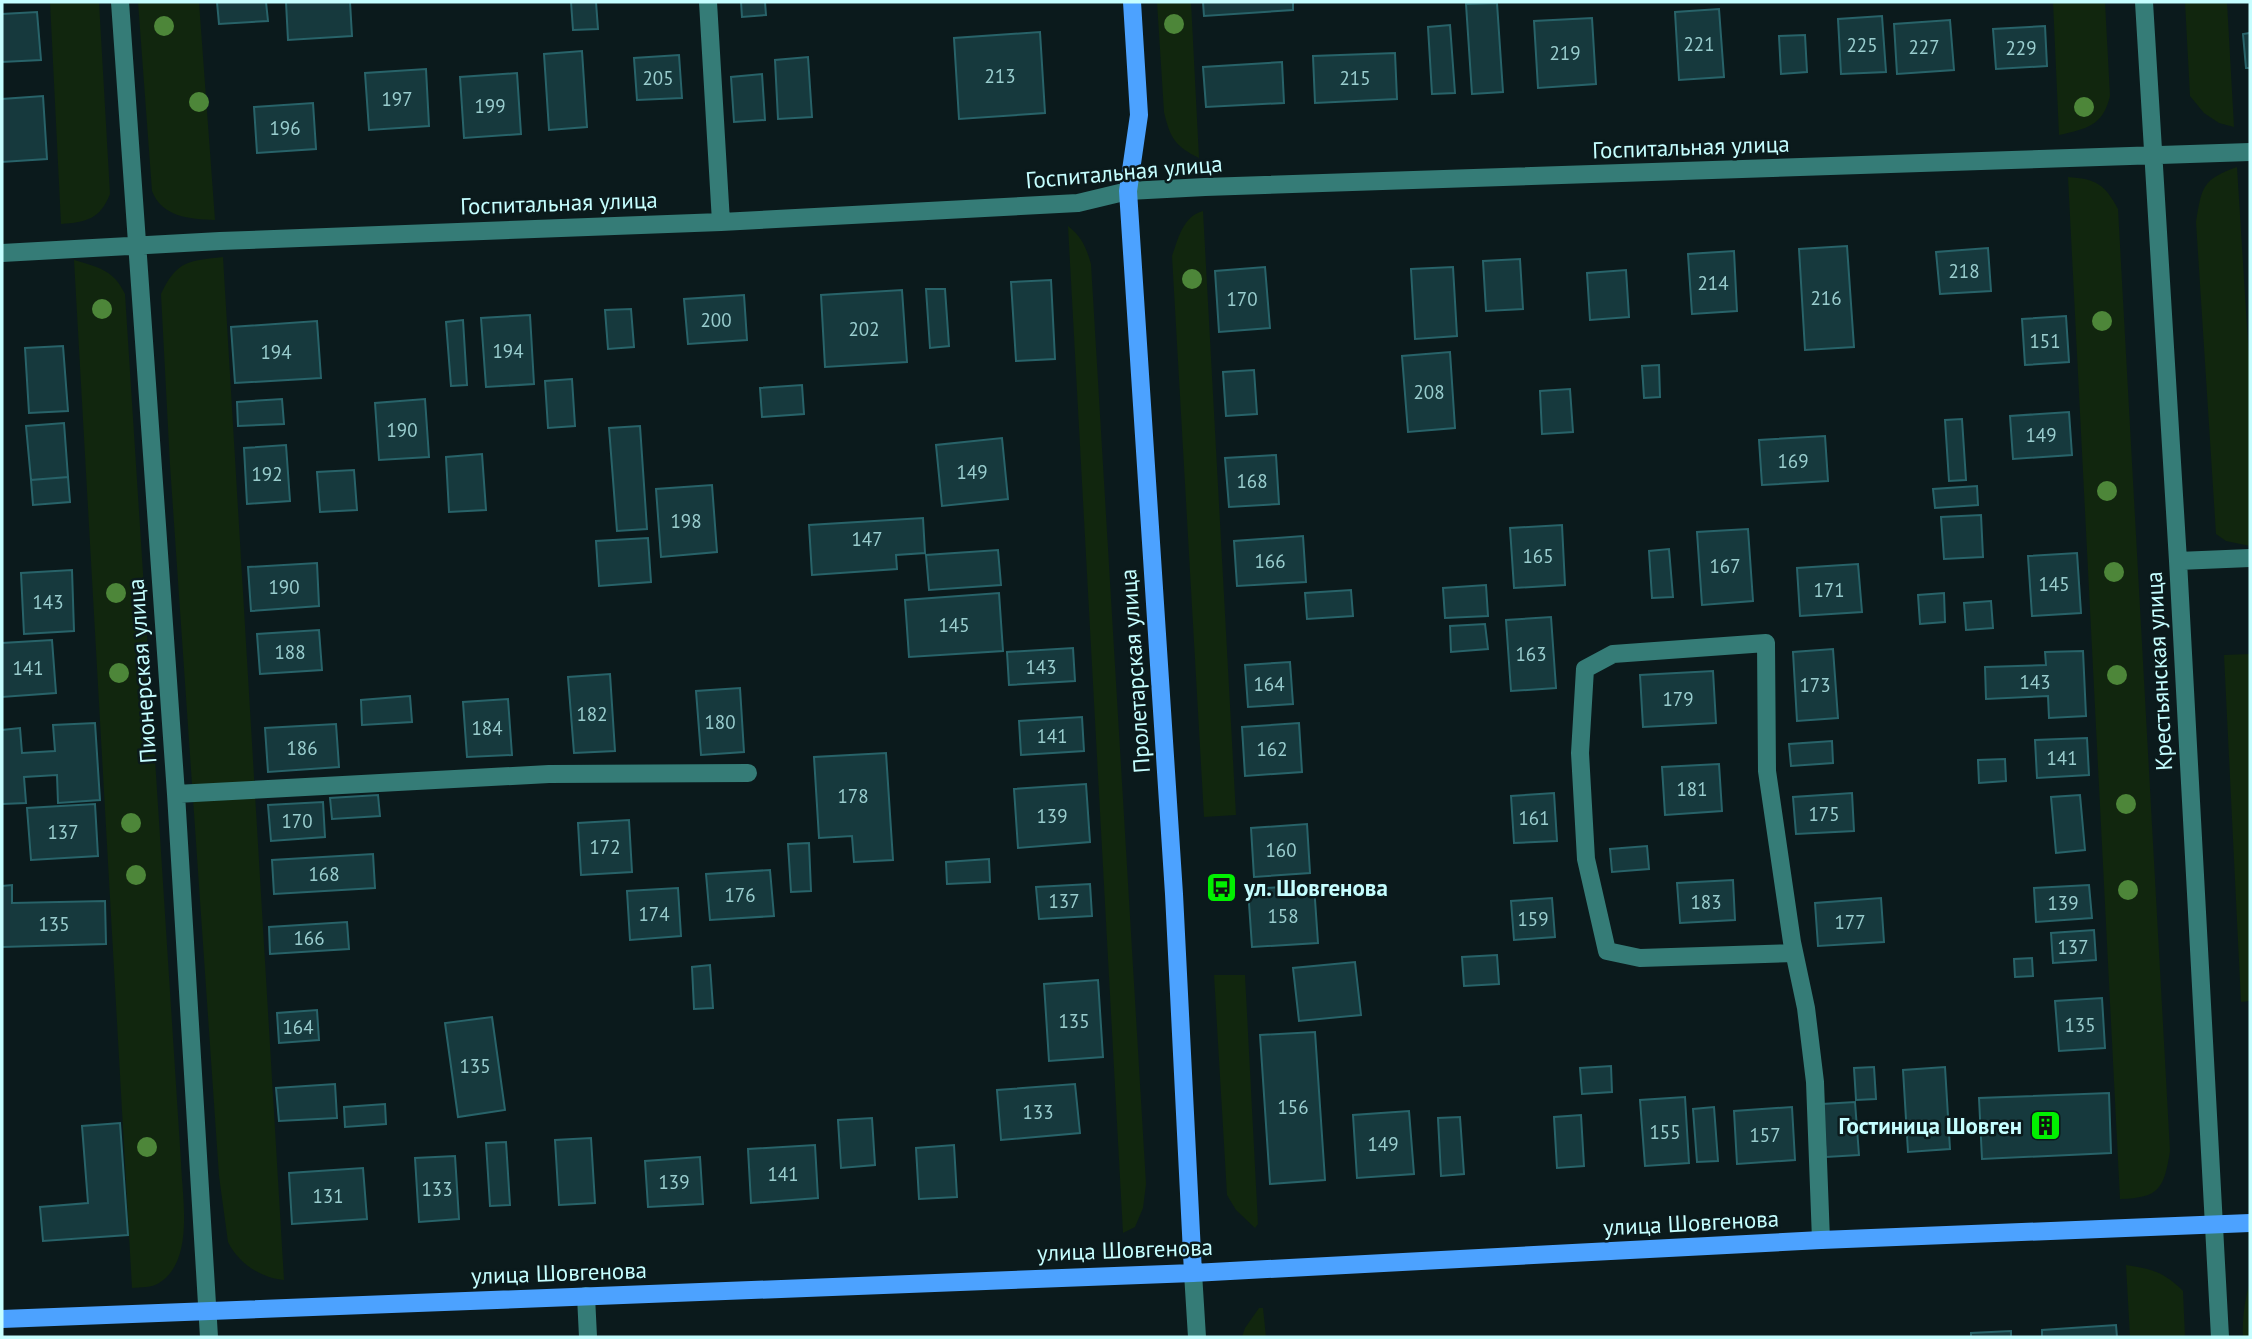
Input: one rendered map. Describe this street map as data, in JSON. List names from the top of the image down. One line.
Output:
{"streets":{"main road":["Пролетарская улица","улица Шовгенова"],"street":["Госпитальная улица","Пионерская улица","Крестьянская улица"]},"crossings":[["Госпитальная улица","Пионерская улица"],["Госпитальная улица","Пролетарская улица"],["Госпитальная улица","Крестьянская улица"],["Пионерская улица","улица Шовгенова"],["Пролетарская улица","улица Шовгенова"],["Крестьянская улица","улица Шовгенова"]],"places":{"bus stop":["ул. Шовгенова"],"building":["Гостиница Шовген"]},"house_numbers":["221","225","227","229","219","213","205","215","197","199","196","218","214","216","170","200","202","151","194","194","208","190","149","169","149","192","168","198","147","165","166","167","145","190","171","143","145","188","163","143","141","143","164","173","179","182","180","184","141","186","162","141","181","178","175","139","161","170","137","172","160","168","176","137","183","139","174","158","159","177","135","166","137","135","135","164","135","156","133","155","157","149","141","139","133","131"]}
